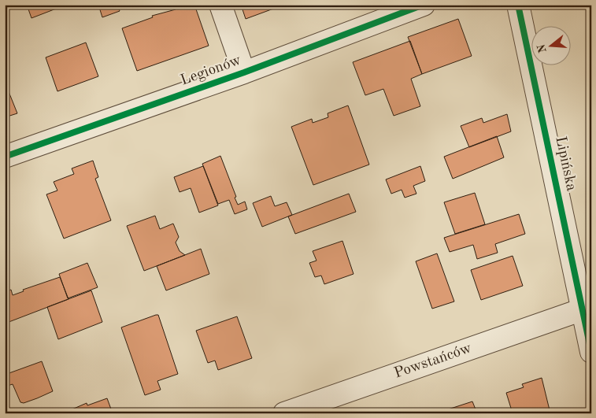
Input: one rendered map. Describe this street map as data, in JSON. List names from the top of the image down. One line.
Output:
{"streets":{"street":["Legionów","Lipińska","Powstańców"]},"crossings":[["Lipińska","Powstańców"]],"north":"left"}
